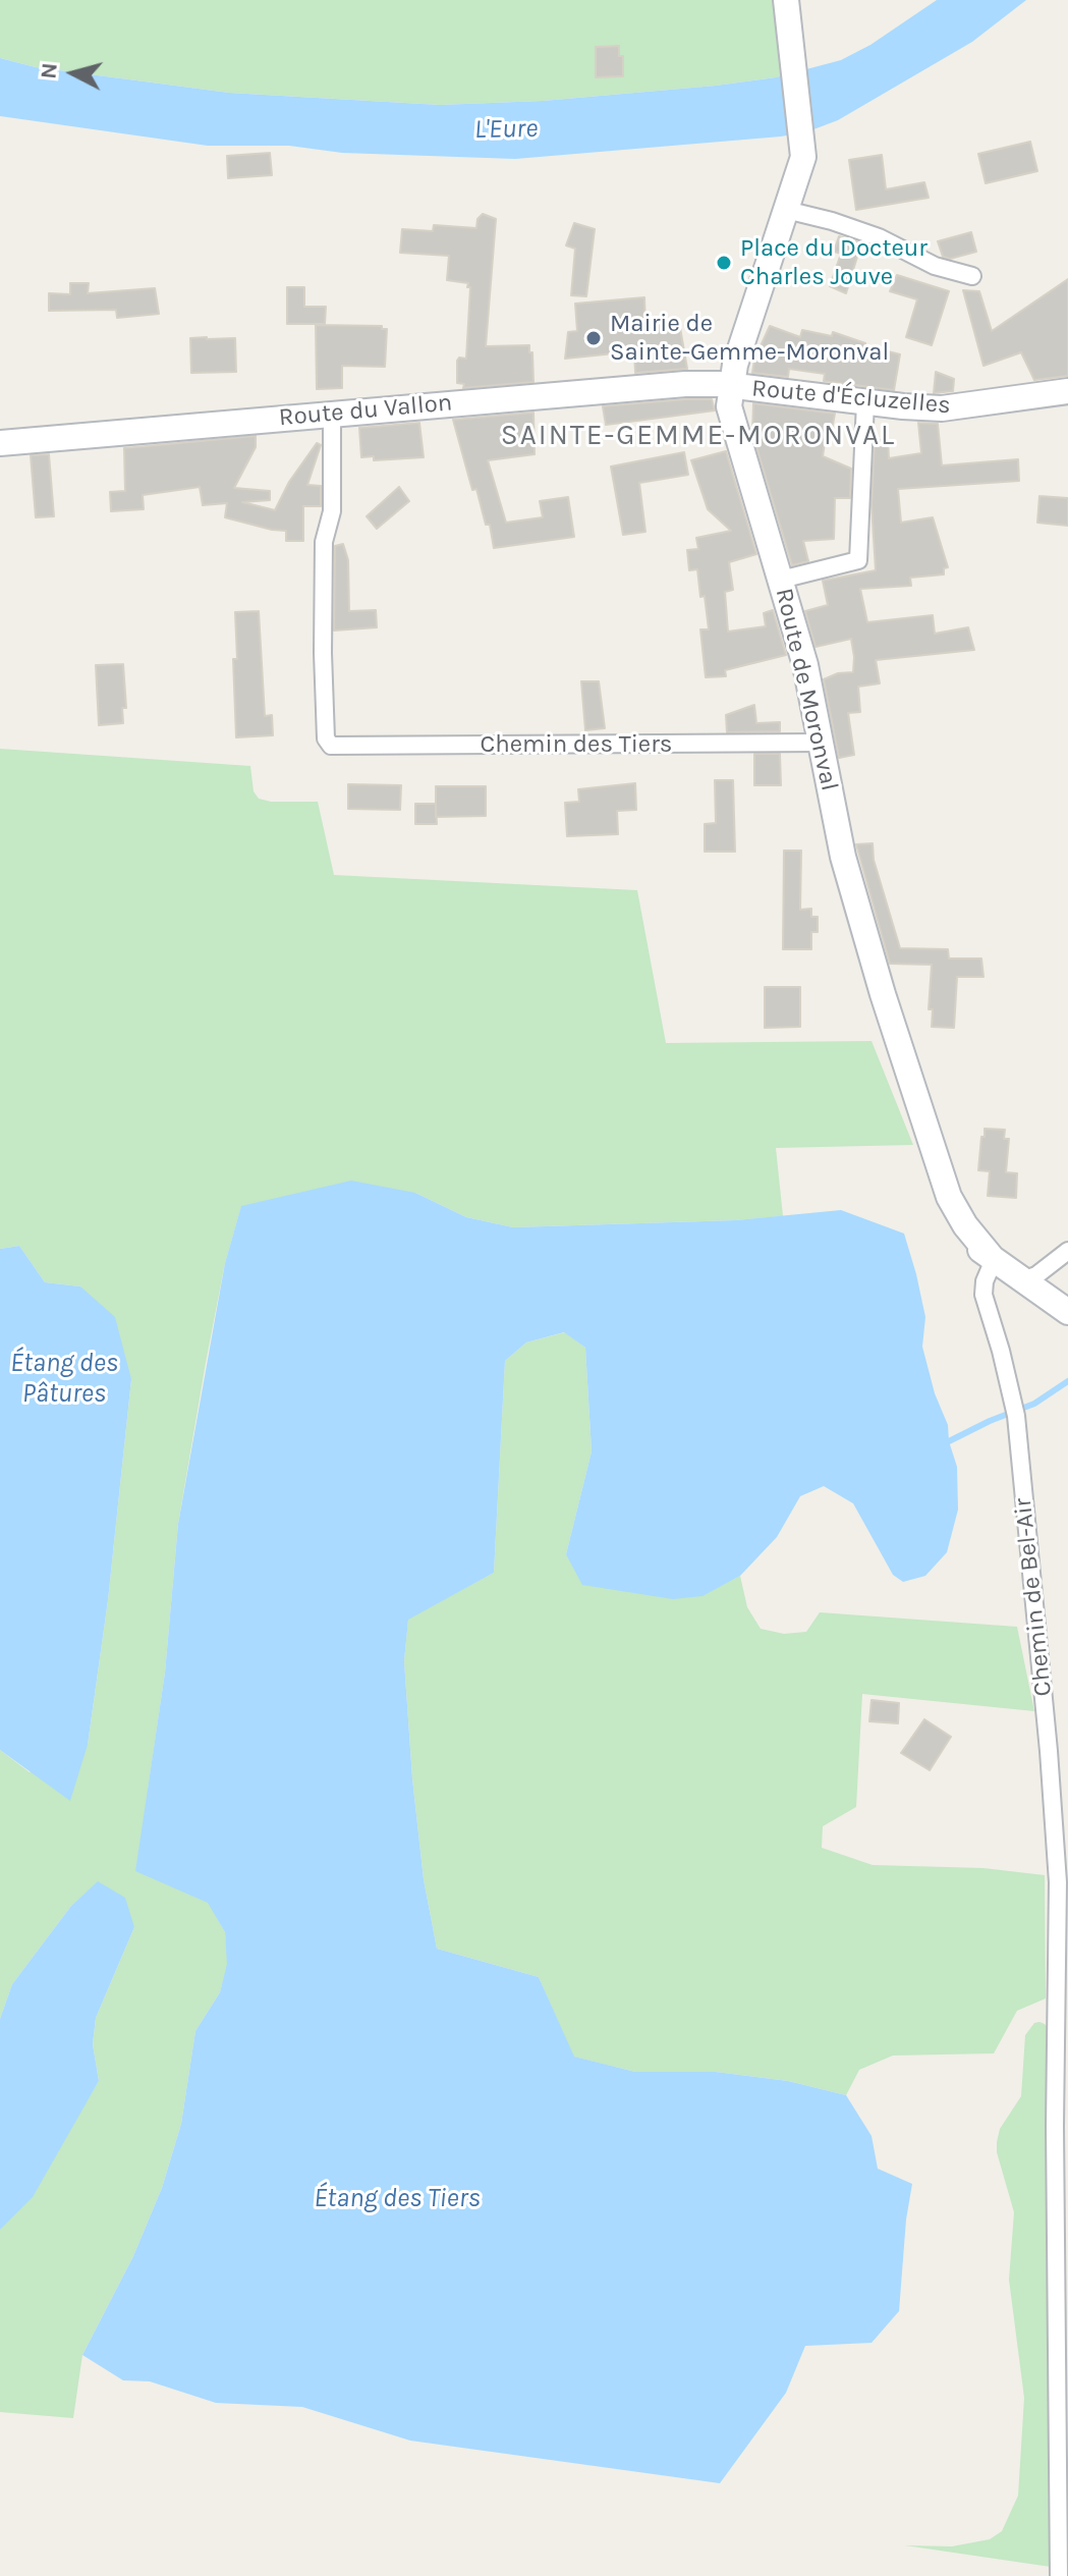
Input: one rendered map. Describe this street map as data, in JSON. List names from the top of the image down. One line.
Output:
{"streets":{"street":["Route d'Écluzelles","Route du Vallon","Route de Moronval","Chemin des Tiers","Chemin de Bel-Air"]},"crossings":[["Route d'Écluzelles","Route du Vallon"],["Route d'Écluzelles","Route de Moronval"],["Route du Vallon","Route de Moronval"],["Route du Vallon","Chemin des Tiers"],["Route de Moronval","Chemin des Tiers"],["Route de Moronval","Chemin de Bel-Air"]],"districts":["SAINTE-GEMME-MORONVAL"],"water":["L'Eure","Étang des Pâtures","Étang des Tiers"],"places":["Place du Docteur Charles Jouve","Mairie de Sainte-Gemme-Moronval"],"north":"left"}
